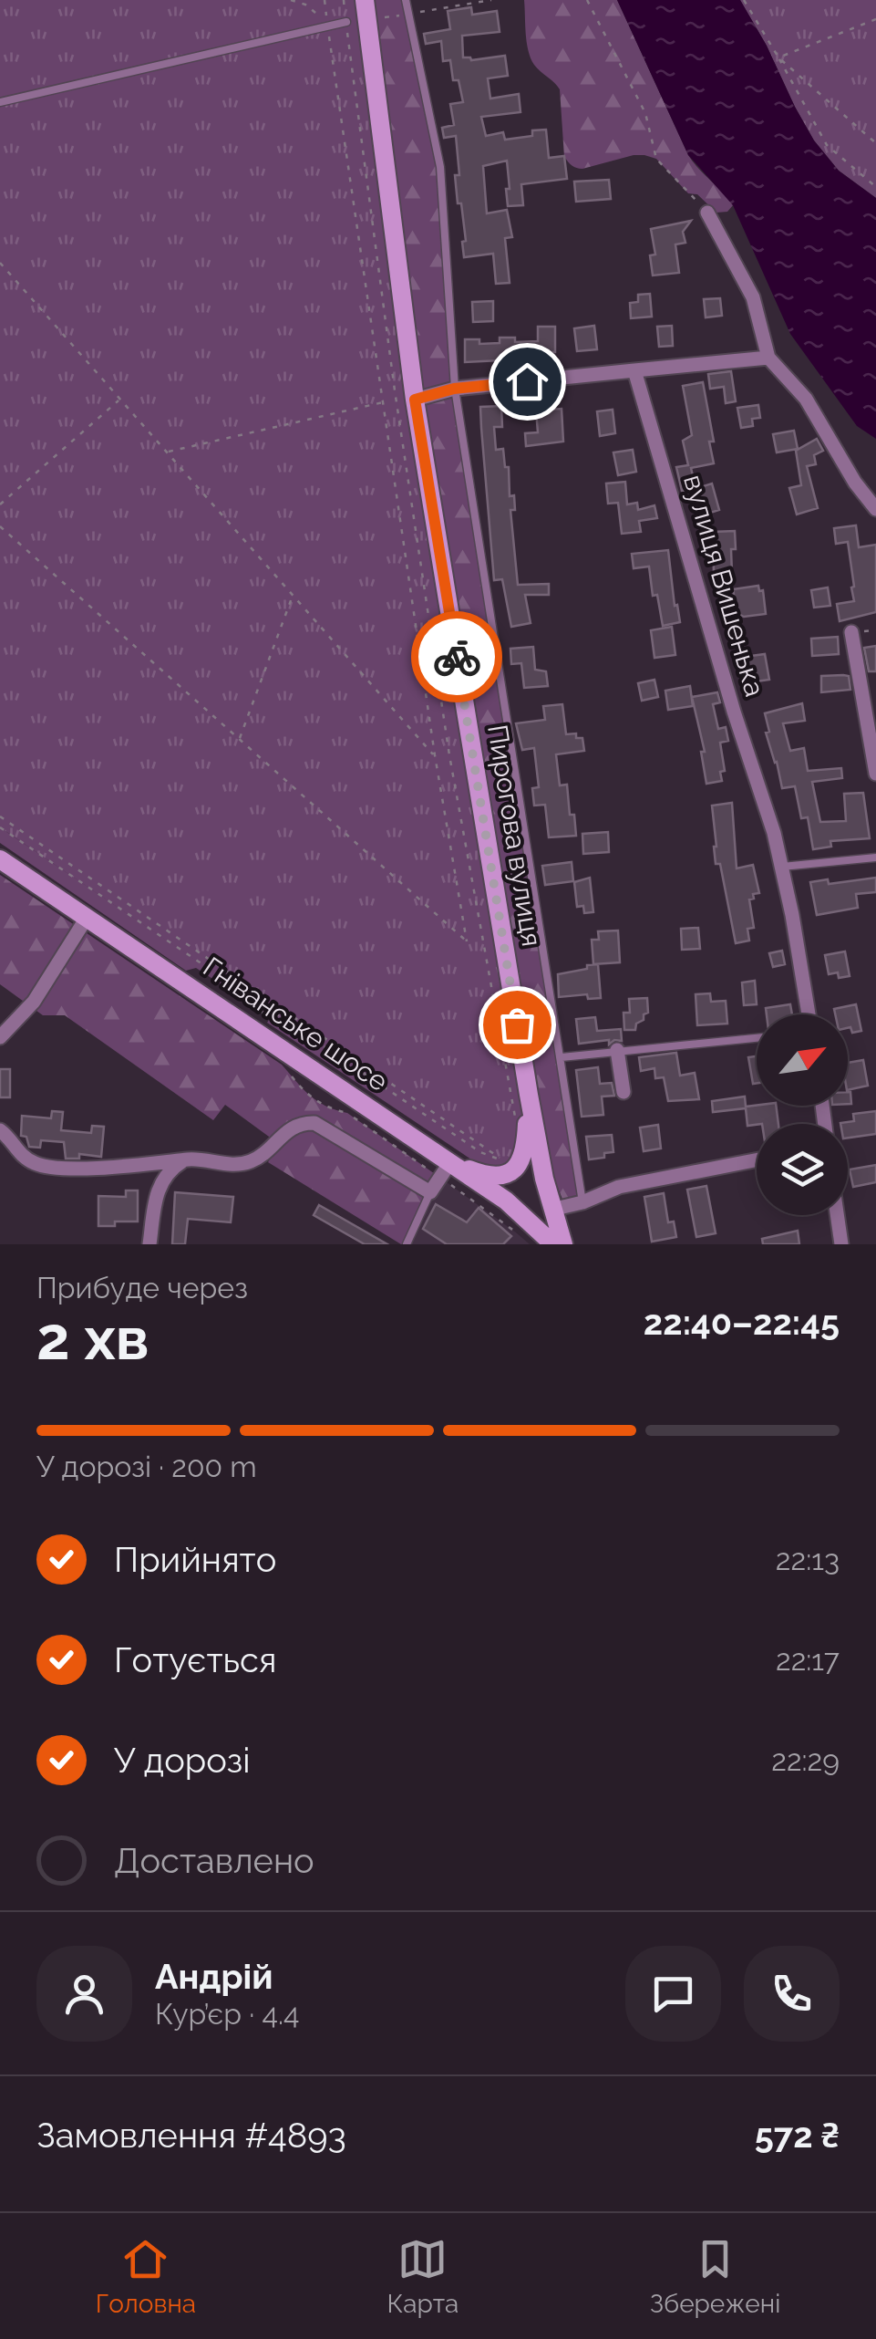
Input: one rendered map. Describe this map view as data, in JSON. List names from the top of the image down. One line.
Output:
{"streets":{"main road":["Пирогова вулиця","Гніванське шосе"],"street":["вулиця Вишенька"]},"north":"top right","page":{"heading":["2 хв","Прибуде через","22:40–22:45"],"panel":["Андрій","Кур’єр · 4.4","Замовлення #4893","572 ₴"],"bar":"У дорозі · 200 m","list":[["Прийнято","22:13"],["Готується","22:17"],["У дорозі","22:29"],"Доставлено"],"tabs":["Головна","Карта","Збережені"]}}
